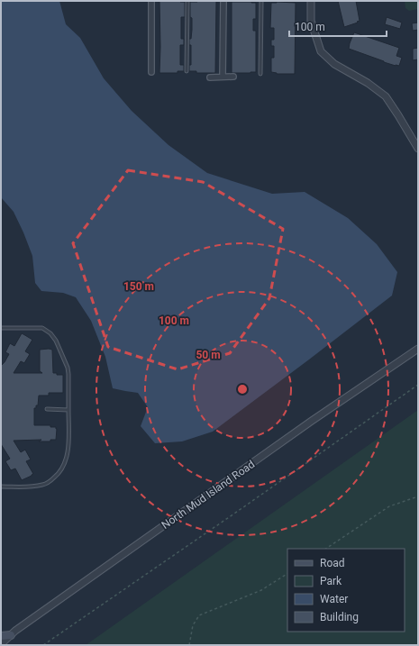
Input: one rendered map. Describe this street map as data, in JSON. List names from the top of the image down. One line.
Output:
{"streets":{"street":["North Mud Island Road"]},"legend":["Road","Park","Water","Building"],"scale_bar":"100 m","rings":["150 m","100 m","50 m"]}
